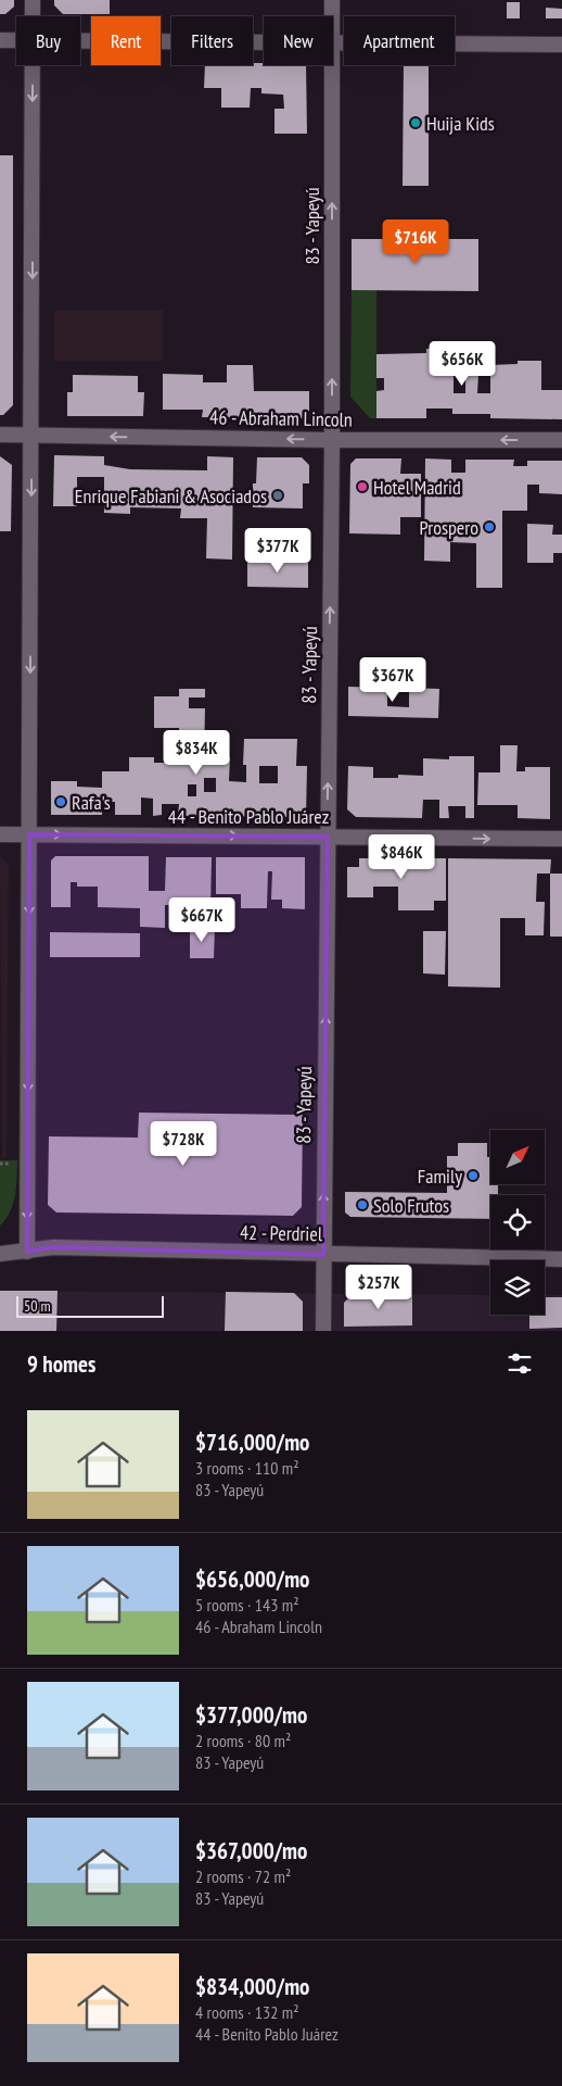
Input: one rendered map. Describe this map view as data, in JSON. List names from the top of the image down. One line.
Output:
{"streets":{"street":["83 - Yapeyú","46 - Abraham Lincoln","44 - Benito Pablo Juárez","42 - Perdriel"]},"crossings":[["83 - Yapeyú","46 - Abraham Lincoln"],["83 - Yapeyú","44 - Benito Pablo Juárez"],["83 - Yapeyú","42 - Perdriel"]],"one_way":["83 - Yapeyú","46 - Abraham Lincoln","44 - Benito Pablo Juárez"],"places":["Huija Kids","Hotel Madrid","Enrique Fabiani & Asociados","Prospero","Rafa's","Family","Solo Frutos"],"scale_bar":"50 m","north":"top right","page":{"chip":["Buy","Rent","Filters","New","Apartment"],"price":["$716K","$656K","$377K","$367K","$834K","$846K","$667K","$728K","$257K"],"scale":"50 m","heading":"9 homes","list":[{"name":"$716,000/mo","note":"3 rooms · 110 m² · 83 - Yapeyú"},{"name":"$656,000/mo","note":"5 rooms · 143 m² · 46 - Abraham Lincoln"},{"name":"$377,000/mo","note":"2 rooms · 80 m² · 83 - Yapeyú"},{"name":"$367,000/mo","note":"2 rooms · 72 m² · 83 - Yapeyú"},{"name":"$834,000/mo","note":"4 rooms · 132 m² · 44 - Benito Pablo Juárez"}]}}
